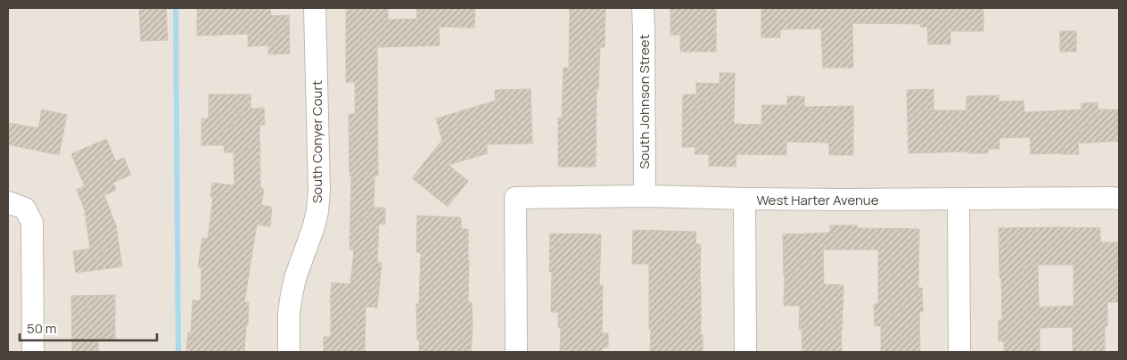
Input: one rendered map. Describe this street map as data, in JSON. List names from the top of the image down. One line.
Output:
{"streets":{"street":["South Johnson Street","South Conyer Court","West Harter Avenue"]},"crossings":[["South Johnson Street","West Harter Avenue"]],"scale_bar":"50 m"}
